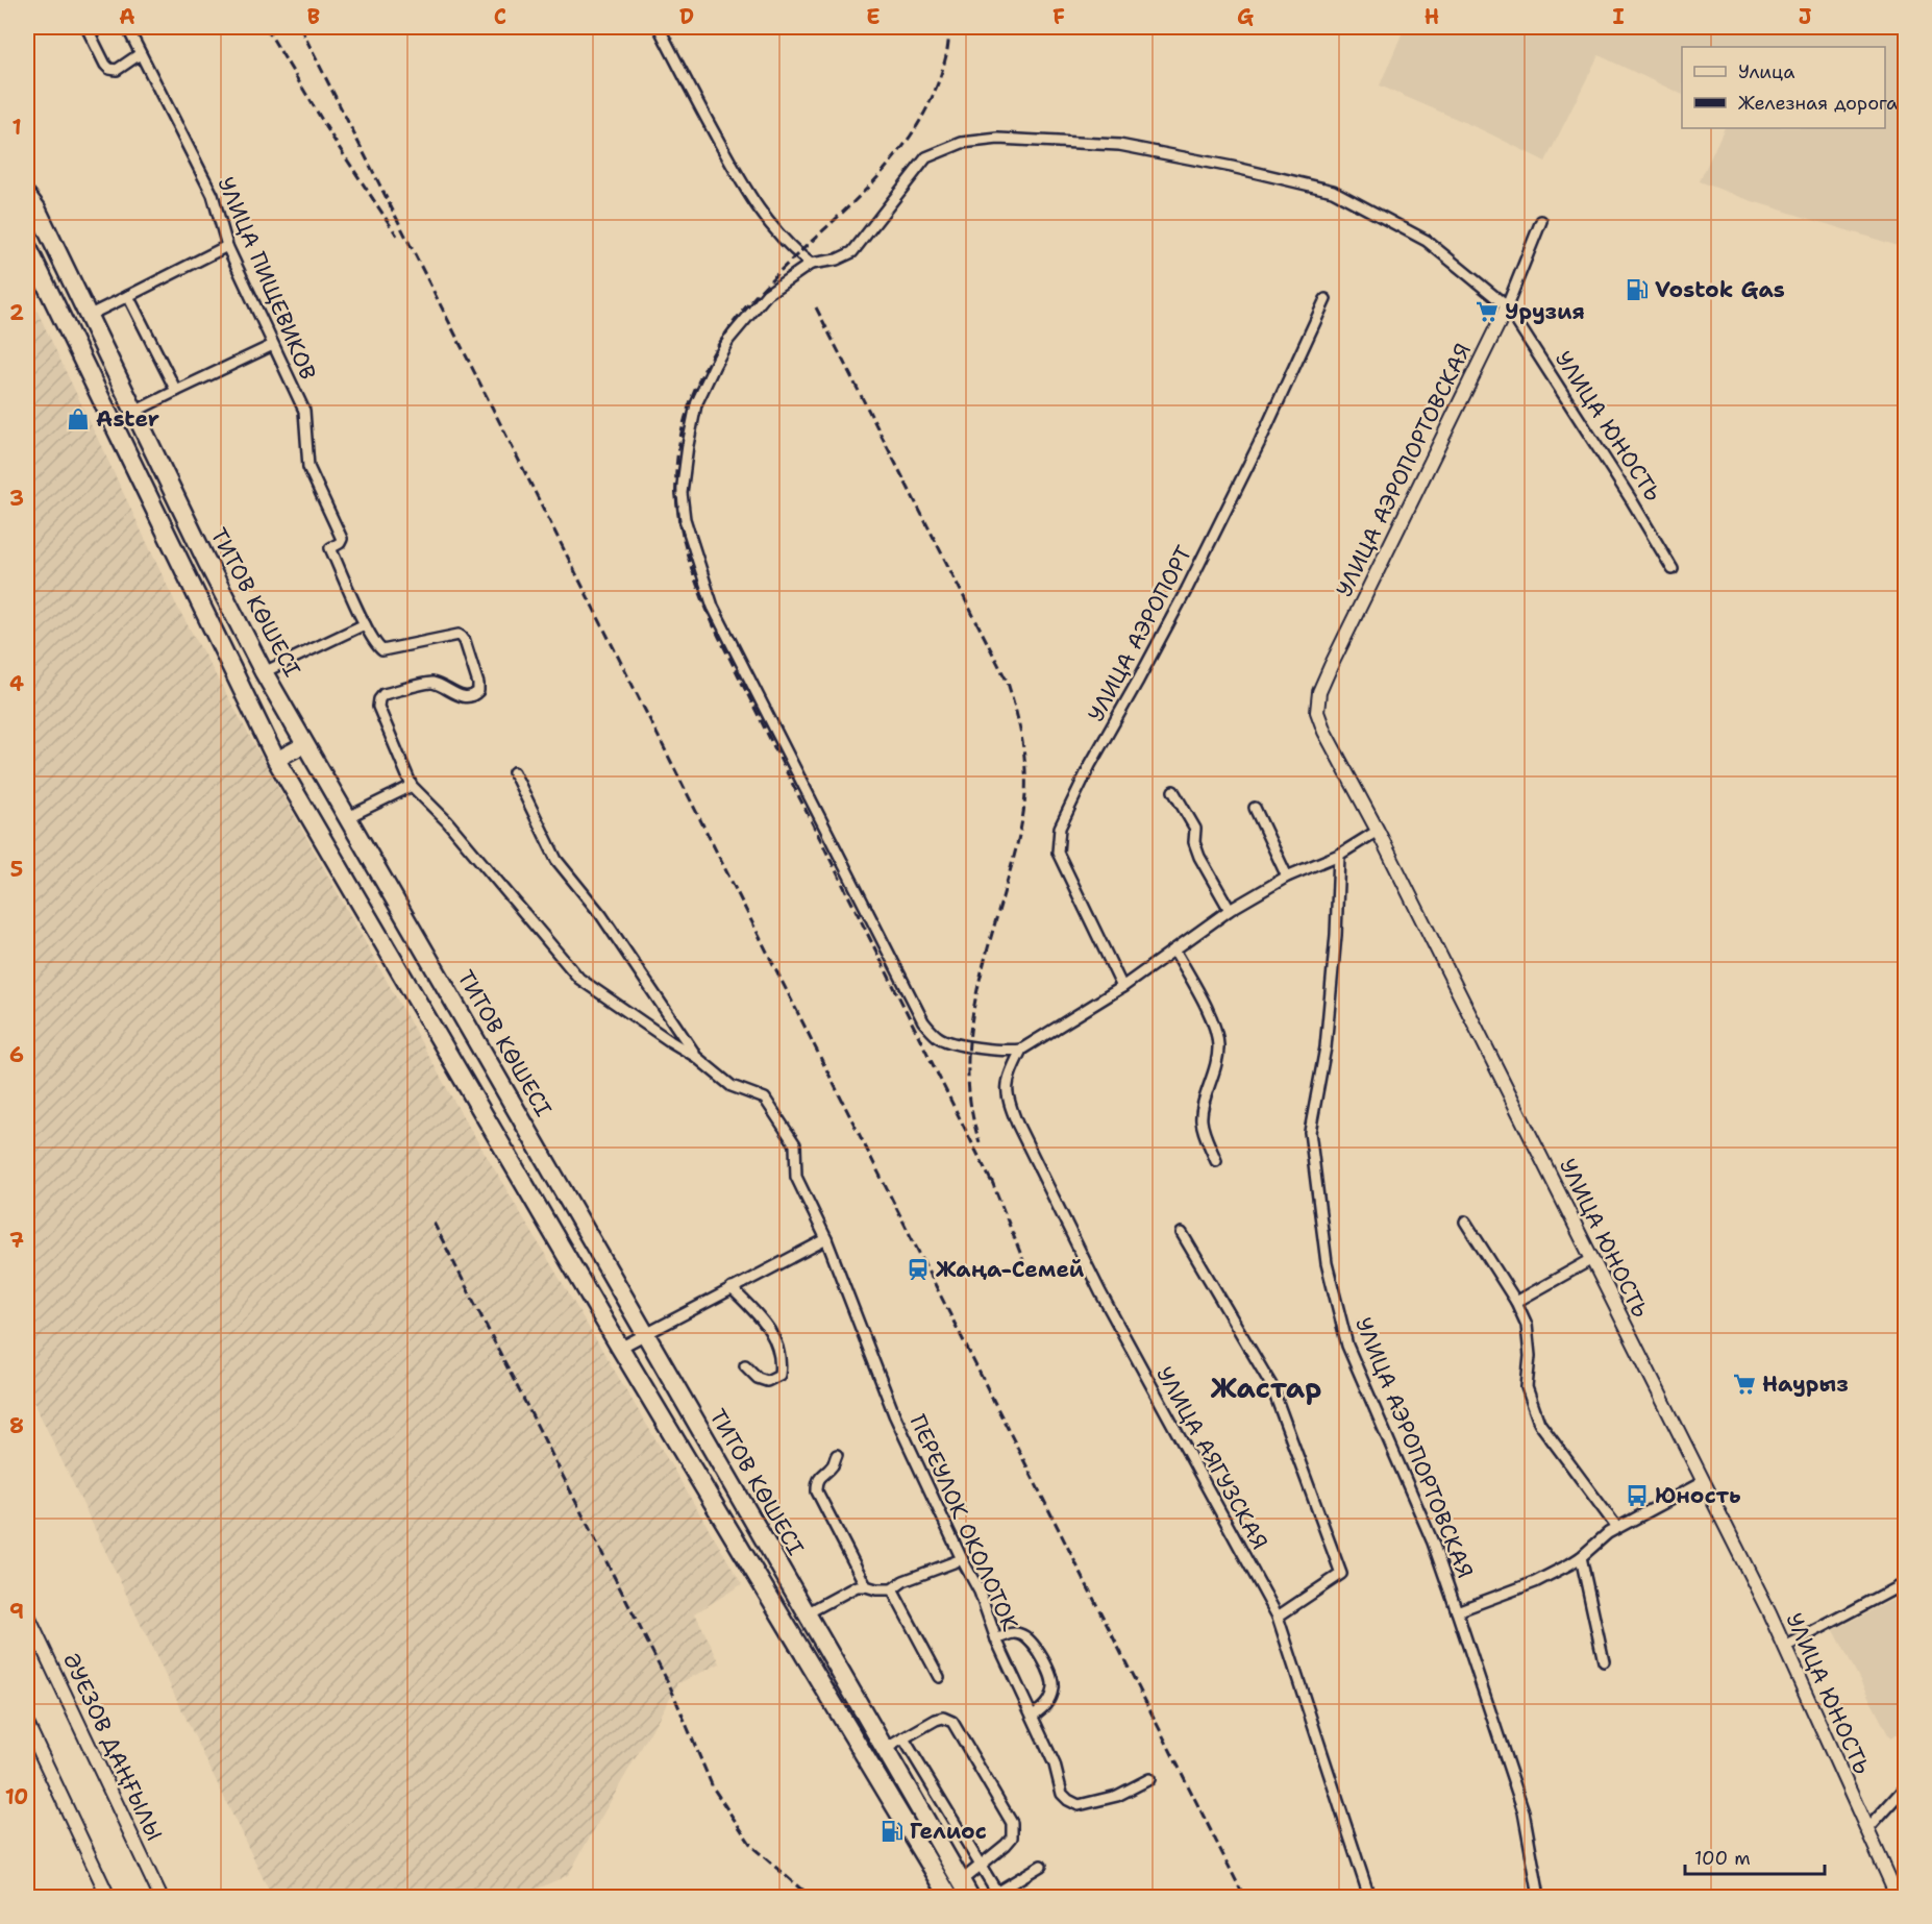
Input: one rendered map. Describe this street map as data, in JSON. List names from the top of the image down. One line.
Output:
{"streets":{"highway":["ТИТОВ КӨШЕСІ"],"street":["УЛИЦА ПИЩЕВИКОВ","УЛИЦА ЮНОСТЬ","УЛИЦА АЭРОПОРТОВСКАЯ","УЛИЦА АЭРОПОРТ","УЛИЦА АЯГУЗСКАЯ","ПЕРЕУЛОК ОКОЛОТОК","ӘУЕЗОВ ДАҢҒЫЛЫ"]},"crossings":[["УЛИЦА ЮНОСТЬ","УЛИЦА АЭРОПОРТОВСКАЯ"]],"districts":["Жастар"],"places":{"fuel station":["Vostok Gas","Гелиос"],"supermarket":["Урузия","Наурыз"],"shop":["Aster"],"station":["Жаңа-Семей"],"bus stop":["Юность"]},"legend":["Улица","Железная дорога"],"scale_bar":"100 m","grid":{"columns":["A","B","C","D","E","F","G","H","I","J"],"rows":["1","2","3","4","5","6","7","8","9","10"]}}
